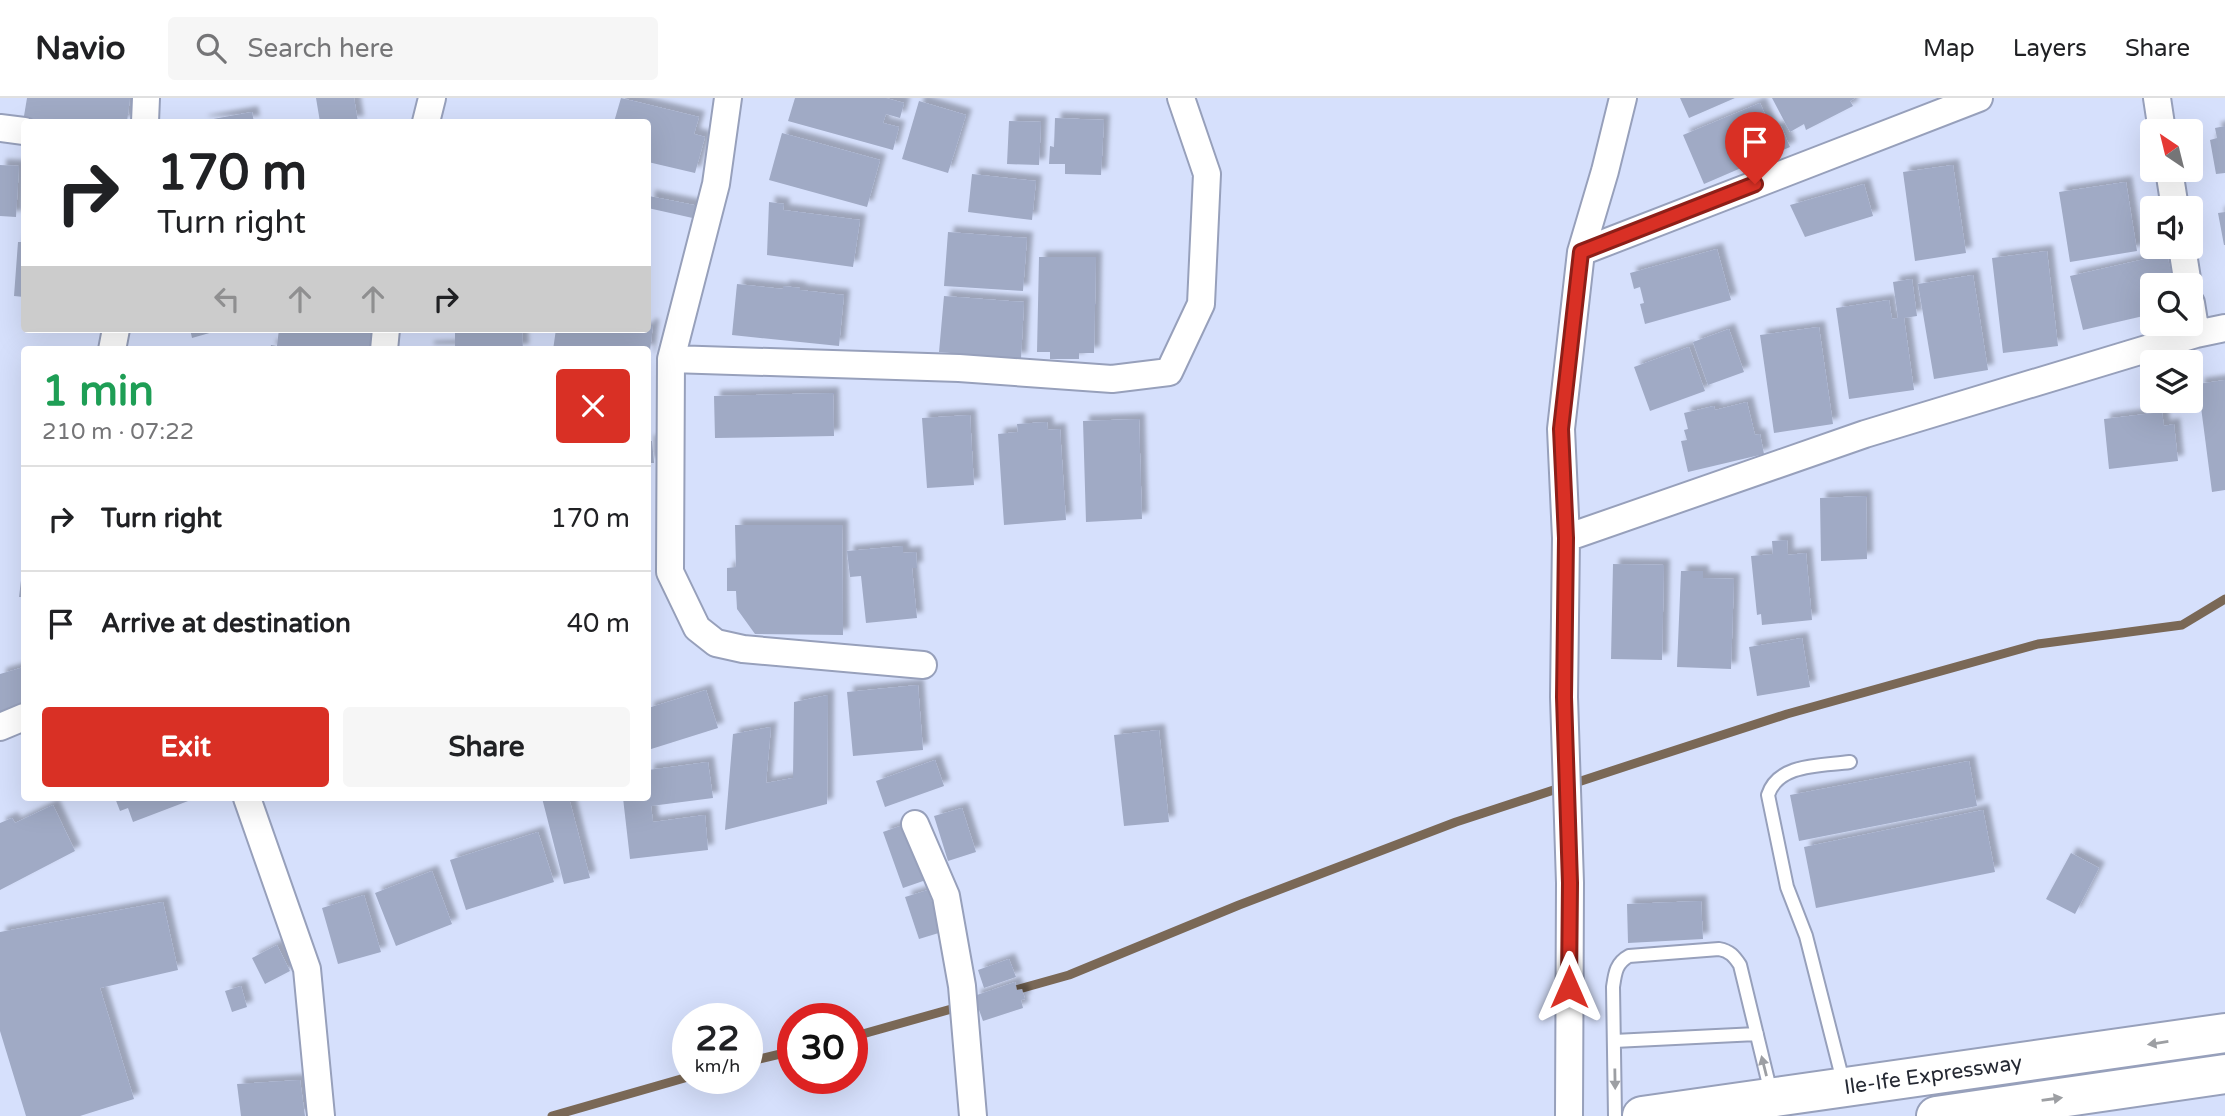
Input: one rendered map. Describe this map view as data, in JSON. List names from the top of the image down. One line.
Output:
{"streets":{"highway":["Ile-Ife Expressway"]},"north":"top left","page":{"header":"Navio","search":"Search here","nav":["Map","Layers","Share"],"turn":["170 m","Turn right"],"heading":["1 min","210 m · 07:22"],"list":[{"name":"Turn right","value":"170 m"},{"name":"Arrive at destination","value":"40 m"}],"buttons":["Exit","Share"],"speed":"22 km/h","limit":"30"}}
